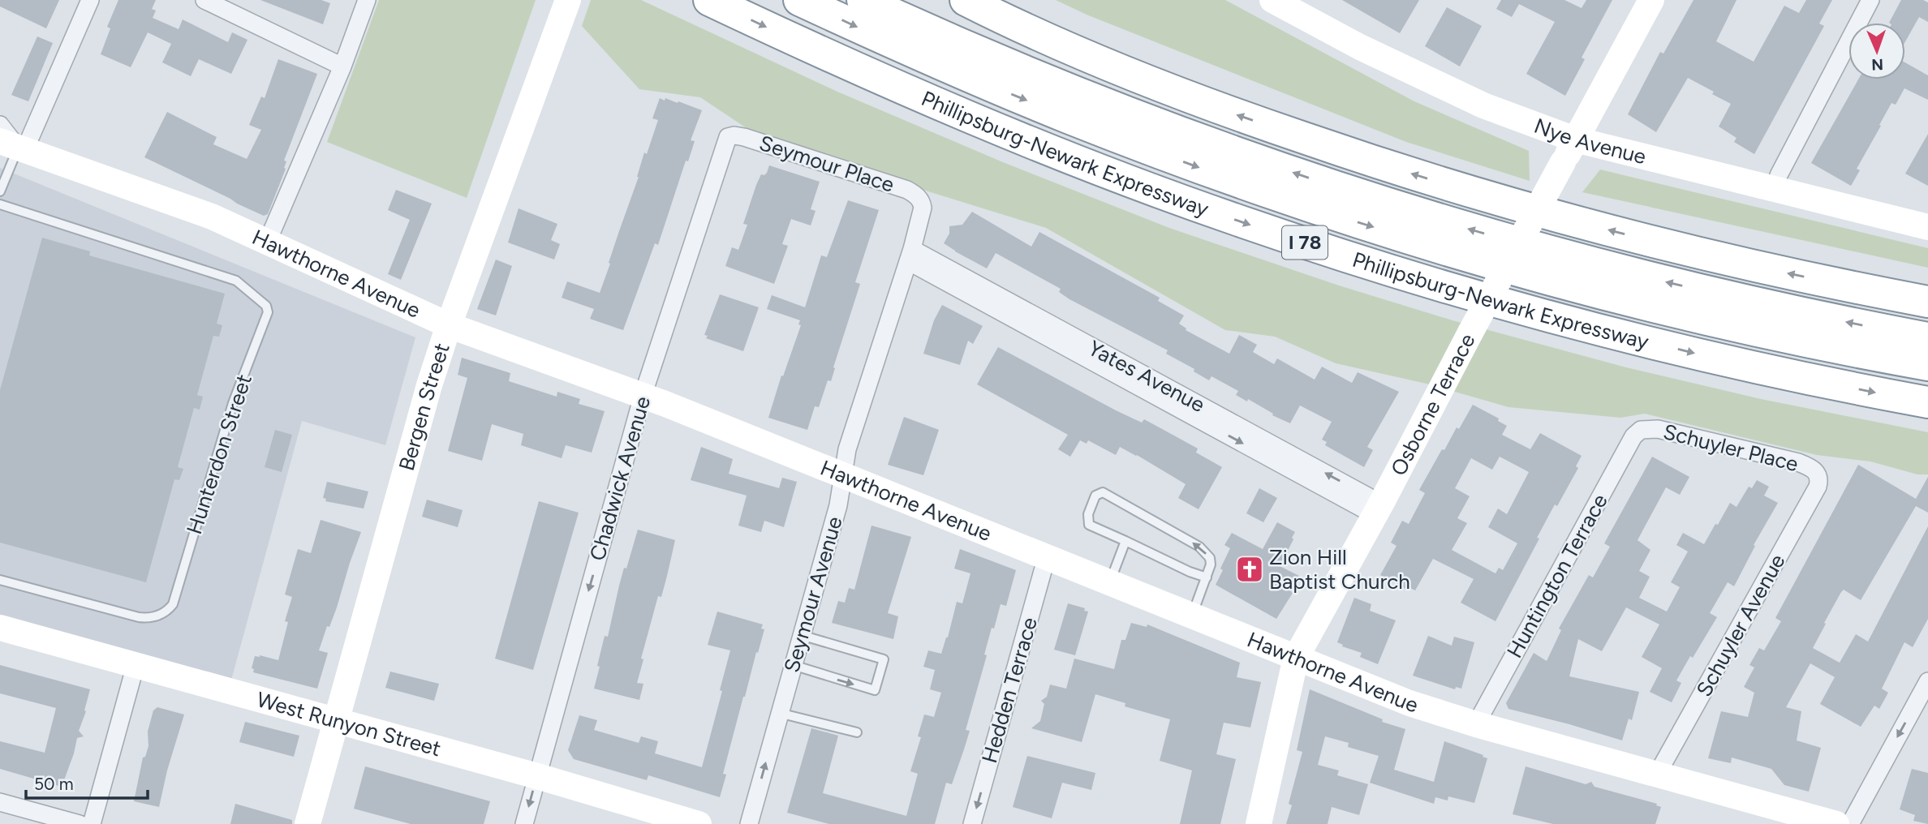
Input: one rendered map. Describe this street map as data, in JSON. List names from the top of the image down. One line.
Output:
{"streets":{"highway":["Phillipsburg-Newark Expressway","I 78"],"street":["Nye Avenue","Seymour Place","Hawthorne Avenue","Yates Avenue","Osborne Terrace","Bergen Street","Schuyler Place","Chadwick Avenue","Huntington Terrace","Seymour Avenue","Schuyler Avenue","Hedden Terrace","West Runyon Street"],"lane":["Hunterdon Street"]},"crossings":[["Nye Avenue","Osborne Terrace"],["Seymour Place","Chadwick Avenue"],["Seymour Place","Seymour Avenue"],["Hawthorne Avenue","Osborne Terrace"],["Hawthorne Avenue","Bergen Street"],["Hawthorne Avenue","Chadwick Avenue"],["Hawthorne Avenue","Huntington Terrace"],["Hawthorne Avenue","Seymour Avenue"],["Hawthorne Avenue","Schuyler Avenue"],["Hawthorne Avenue","Hedden Terrace"],["Yates Avenue","Osborne Terrace"],["Yates Avenue","Seymour Avenue"],["Bergen Street","West Runyon Street"],["Schuyler Place","Huntington Terrace"],["Schuyler Place","Schuyler Avenue"],["Chadwick Avenue","West Runyon Street"]],"one_way":["Chadwick Avenue","Hedden Terrace"],"places":{"church":["Zion Hill Baptist Church"]},"scale_bar":"50 m","north":"bottom"}
